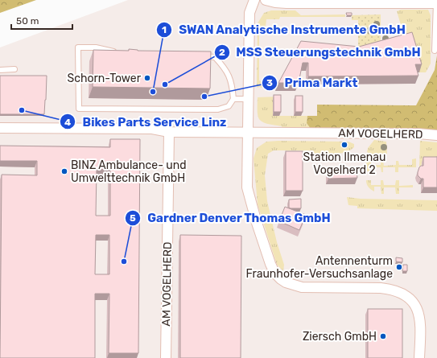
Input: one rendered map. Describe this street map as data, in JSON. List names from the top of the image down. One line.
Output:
{"streets":{"street":["AM VOGELHERD"]},"places":["Schorn-Tower","MSS Steuerungstechnik GmbH","SWAN Analytische Instrumente GmbH","Prima Markt","Bikes Parts Service Linz","Station Ilmenau Vogelherd 2","BINZ Ambulance- und Umwelttechnik GmbH","Gardner Denver Thomas GmbH","Antennenturm Fraunhofer-Versuchsanlage","Ziersch GmbH"],"scale_bar":"50 m"}
